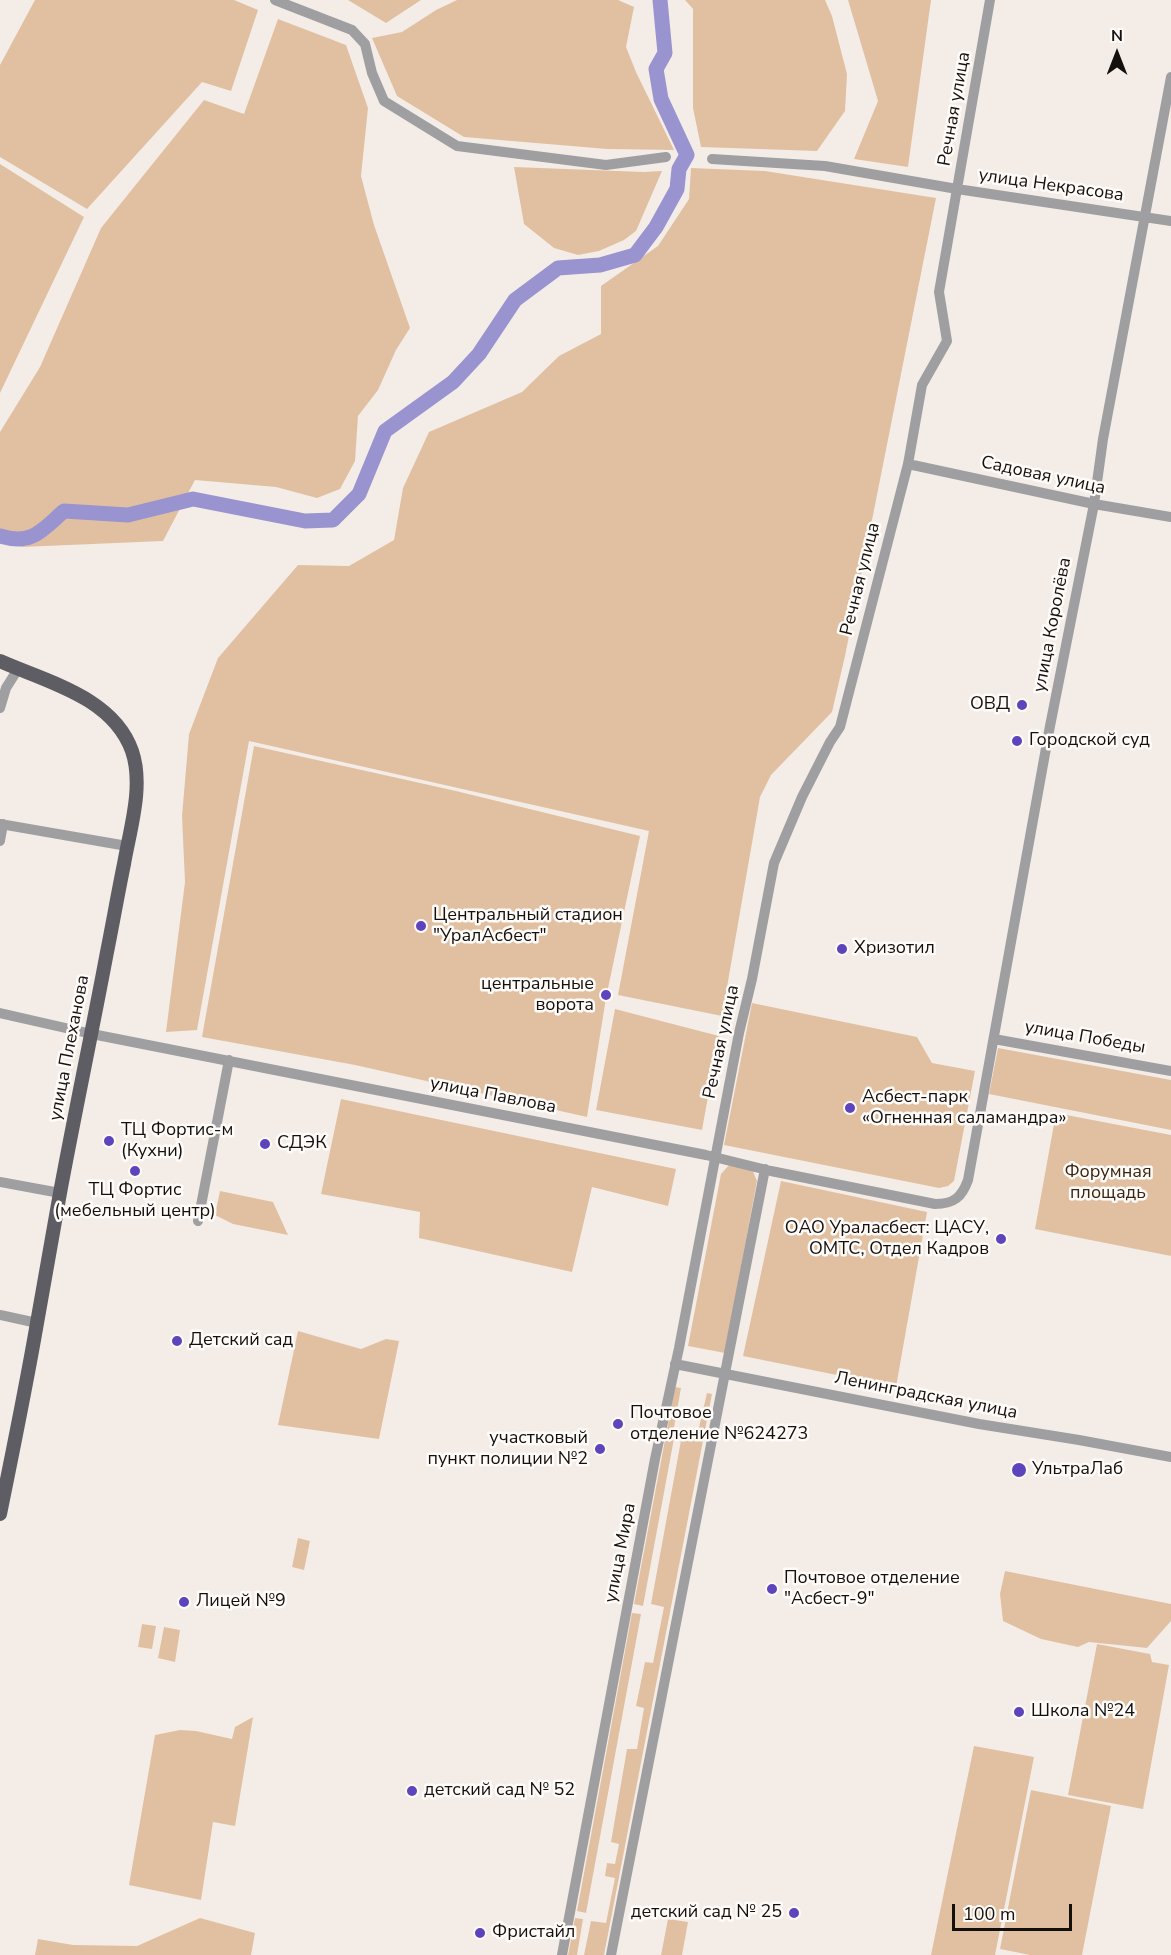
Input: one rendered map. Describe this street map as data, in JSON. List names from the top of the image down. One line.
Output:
{"streets":{"main road":["улица Плеханова"],"street":["Речная улица","улица Некрасова","Садовая улица","улица Королёва","улица Победы","улица Павлова","Ленинградская улица","улица Мира"]},"crossings":[["Речная улица","улица Некрасова"],["Речная улица","Садовая улица"],["Речная улица","улица Павлова"],["Речная улица","улица Мира"],["улица Некрасова","улица Королёва"],["Садовая улица","улица Королёва"],["улица Королёва","улица Победы"],["улица Королёва","улица Павлова"],["улица Плеханова","улица Павлова"],["улица Павлова","улица Мира"],["Ленинградская улица","улица Мира"]],"parks":["Форумная площадь"],"places":["ОВД","Городской суд","Центральный стадион \"УралАсбест\"","Хризотил","центральные ворота","Асбест-парк «Огненная саламандра»","ТЦ Фортис-м (Кухни)","СДЭК","ТЦ Фортис (мебельный центр)","ОАО Ураласбест: ЦАСУ, ОМТС, Отдел Кадров","Детский сад","Почтовое отделение №624273","участковый пункт полиции №2","УльтраЛаб","Почтовое отделение \"Асбест-9\"","Лицей №9","Школа №24","детский сад № 52","детский сад № 25","Фристайл"],"scale_bar":"100 m","north":"top"}
